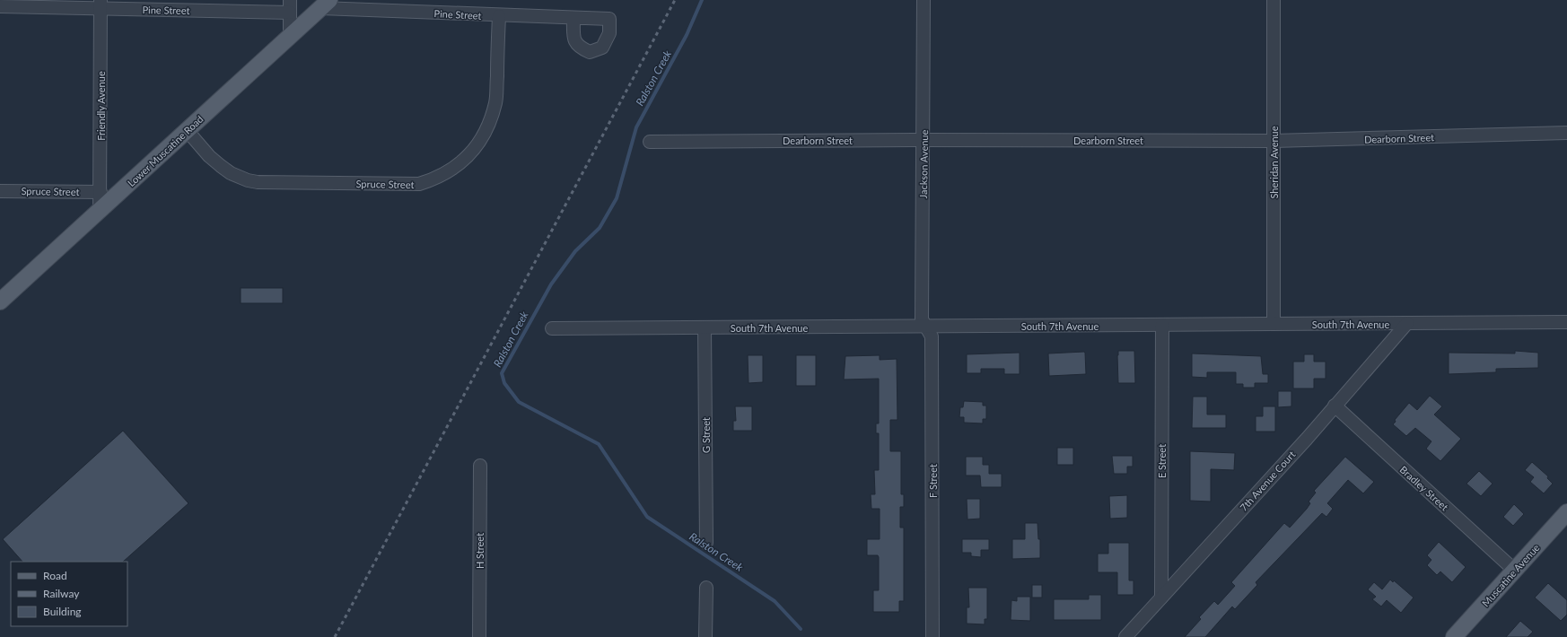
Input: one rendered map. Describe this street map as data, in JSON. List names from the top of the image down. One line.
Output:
{"streets":{"main road":["Lower Muscatine Road","Muscatine Avenue"],"street":["Pine Street","Friendly Avenue","Dearborn Street","Sheridan Avenue","Jackson Avenue","Spruce Street","South 7th Avenue","G Street","E Street","F Street","7th Avenue Court","Bradley Street","H Street"]},"crossings":[["Pine Street","Friendly Avenue"],["Pine Street","Lower Muscatine Road"],["Pine Street","Spruce Street"],["Friendly Avenue","Lower Muscatine Road"],["Friendly Avenue","Spruce Street"],["Dearborn Street","Sheridan Avenue"],["Dearborn Street","Jackson Avenue"],["Lower Muscatine Road","Spruce Street"],["Sheridan Avenue","South 7th Avenue"],["Jackson Avenue","South 7th Avenue"],["Jackson Avenue","F Street"],["South 7th Avenue","G Street"],["South 7th Avenue","E Street"],["South 7th Avenue","F Street"],["South 7th Avenue","7th Avenue Court"],["E Street","7th Avenue Court"],["7th Avenue Court","Bradley Street"],["Bradley Street","Muscatine Avenue"]],"water":["Ralston Creek"],"legend":["Road","Railway","Building"]}
